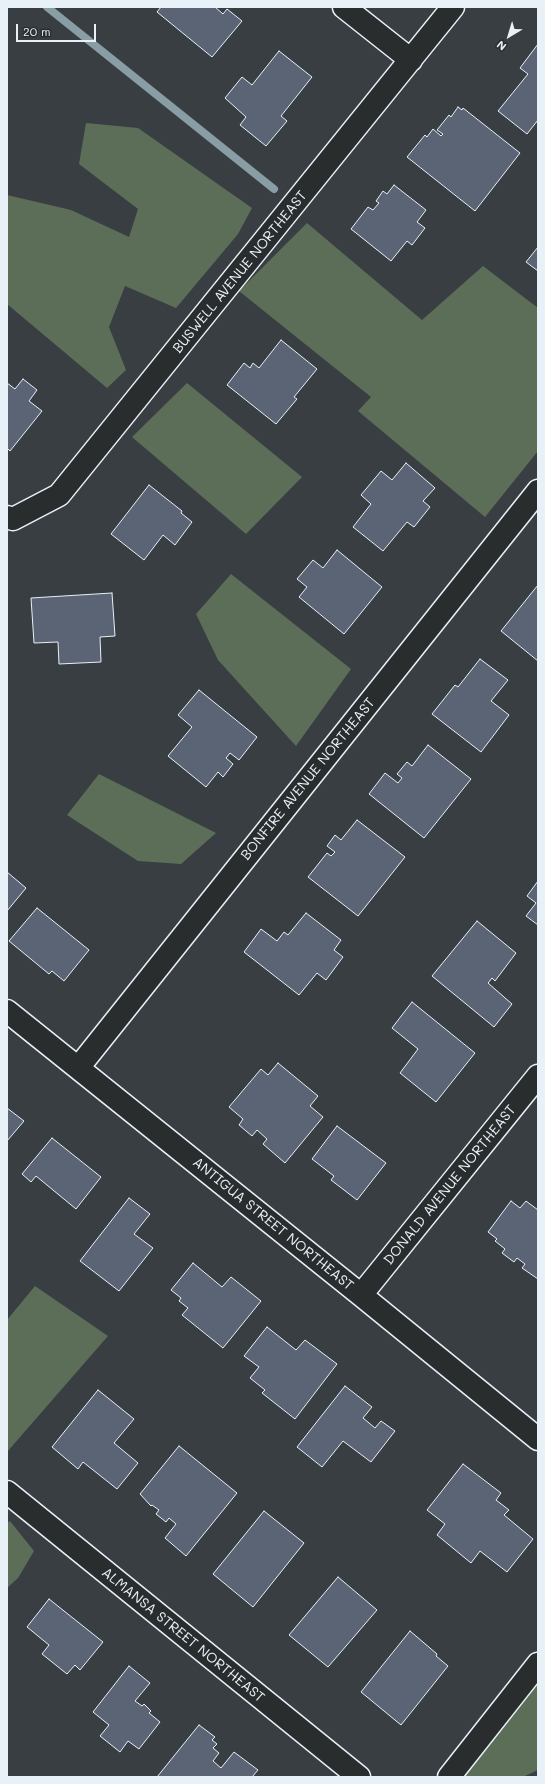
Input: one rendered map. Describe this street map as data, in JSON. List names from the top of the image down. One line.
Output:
{"streets":{"street":["BUSWELL AVENUE NORTHEAST","BONFIRE AVENUE NORTHEAST","DONALD AVENUE NORTHEAST","ANTIGUA STREET NORTHEAST","ALMANSA STREET NORTHEAST"]},"crossings":[["BONFIRE AVENUE NORTHEAST","ANTIGUA STREET NORTHEAST"],["DONALD AVENUE NORTHEAST","ANTIGUA STREET NORTHEAST"]],"scale_bar":"20 m","north":"bottom left"}
